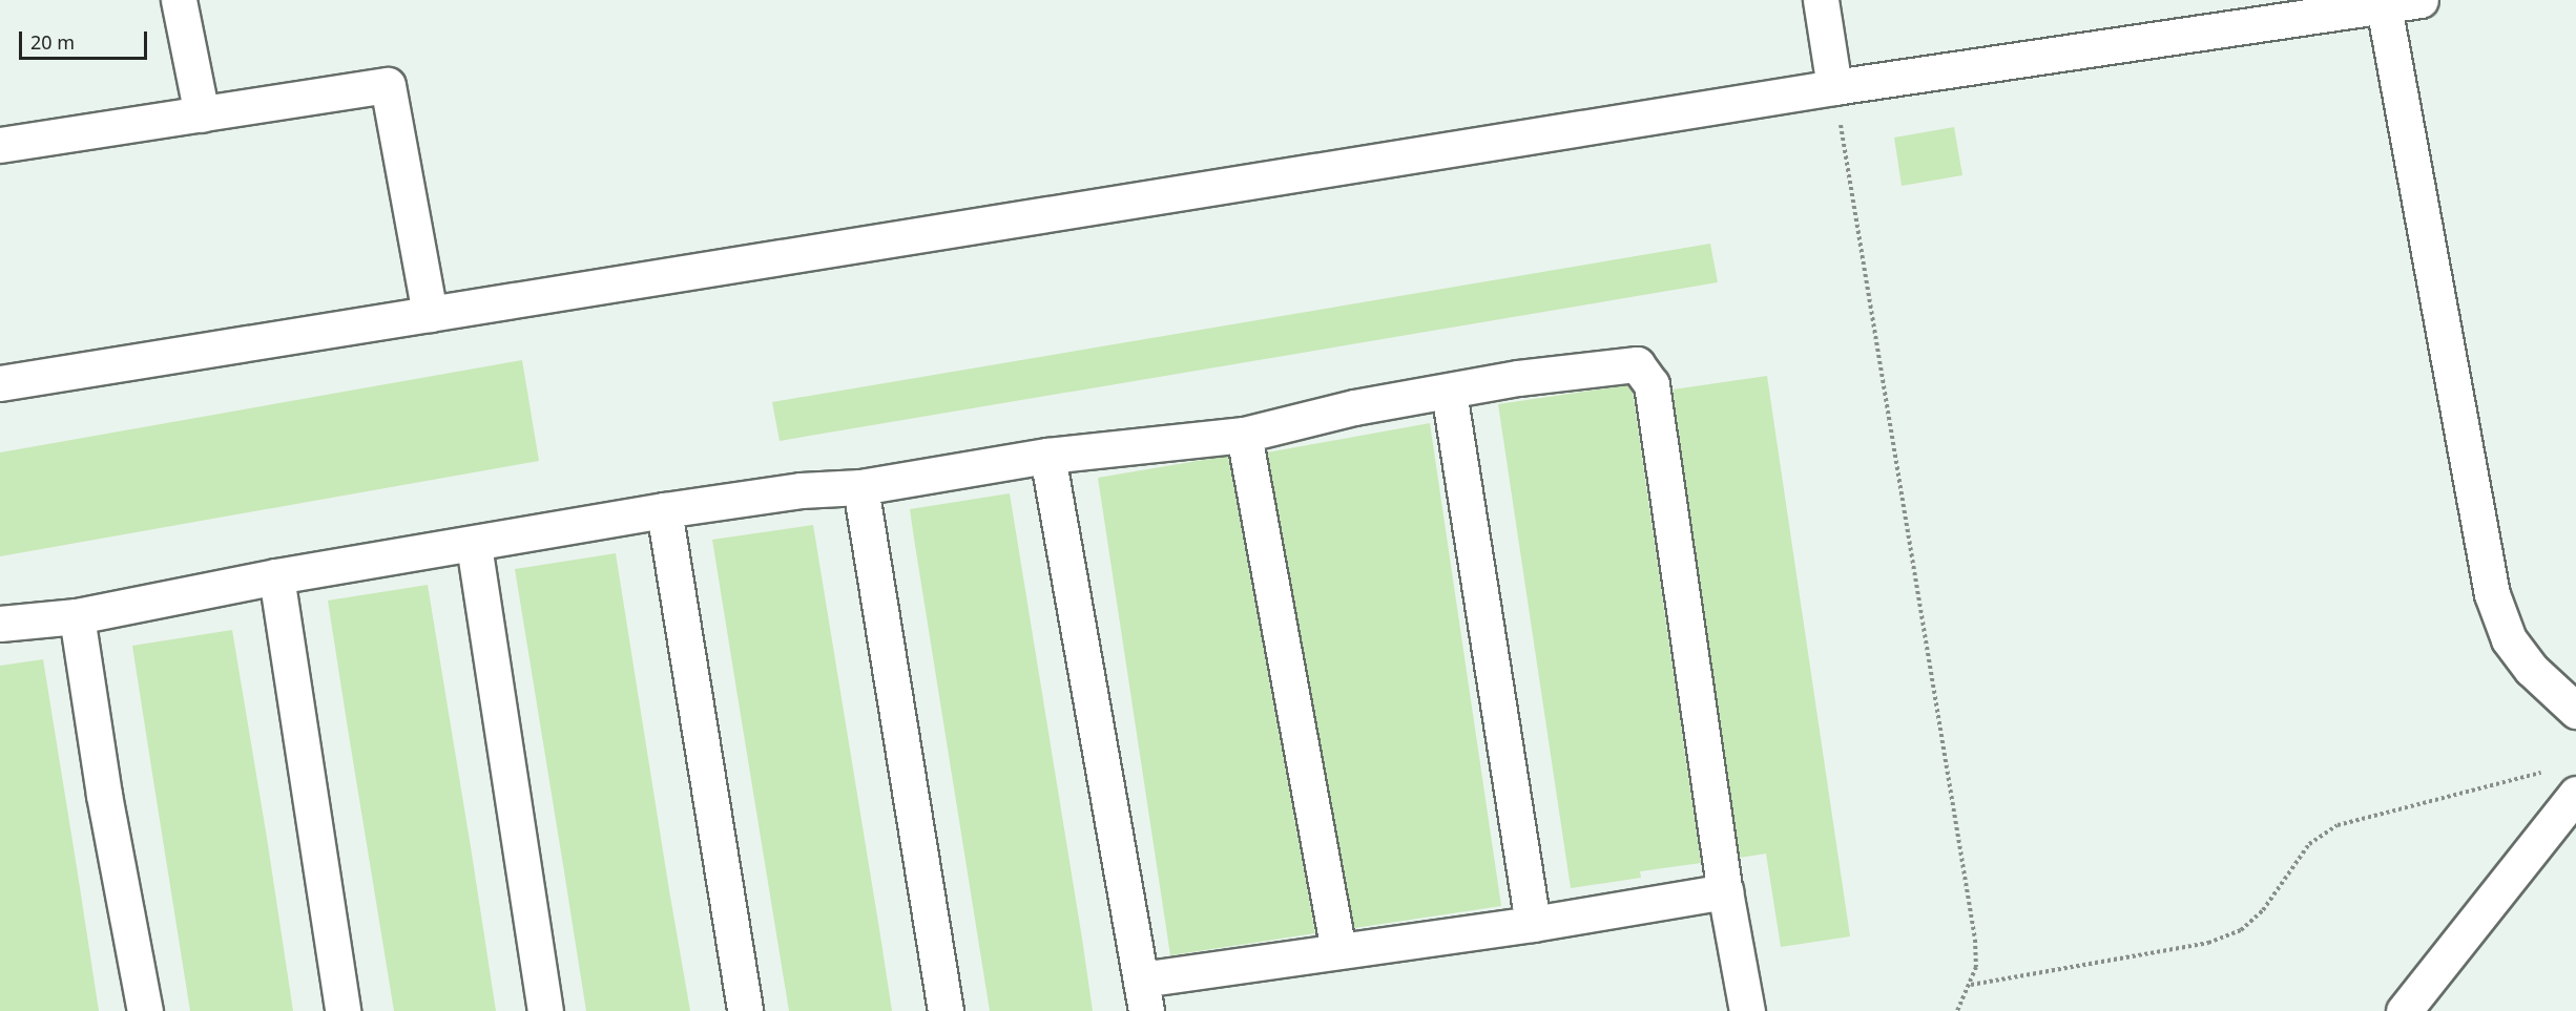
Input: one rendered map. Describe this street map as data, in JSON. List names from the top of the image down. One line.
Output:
{"scale_bar":"20 m"}
